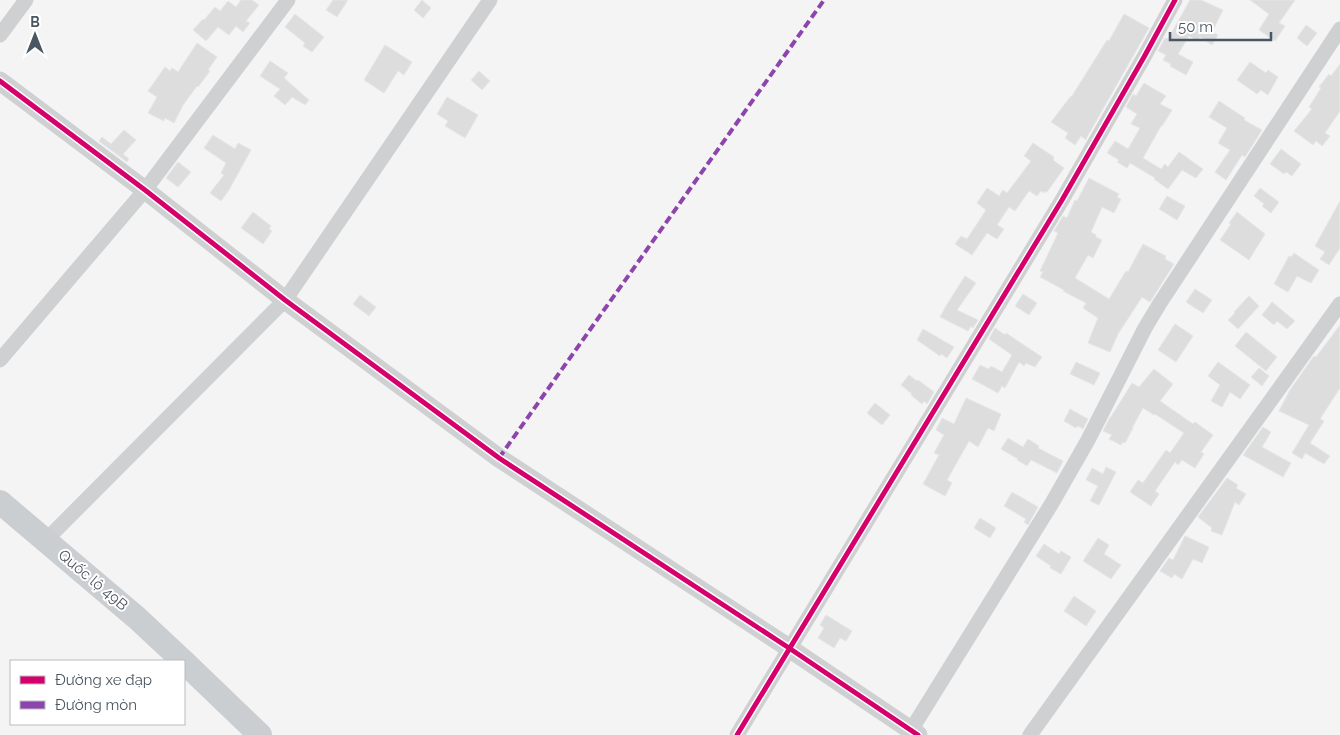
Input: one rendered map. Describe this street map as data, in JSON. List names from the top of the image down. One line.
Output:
{"streets":{"main road":["Quốc lộ 49B"]},"legend":["Đường xe đạp","Đường mòn"],"scale_bar":"50 m","north":"top"}
